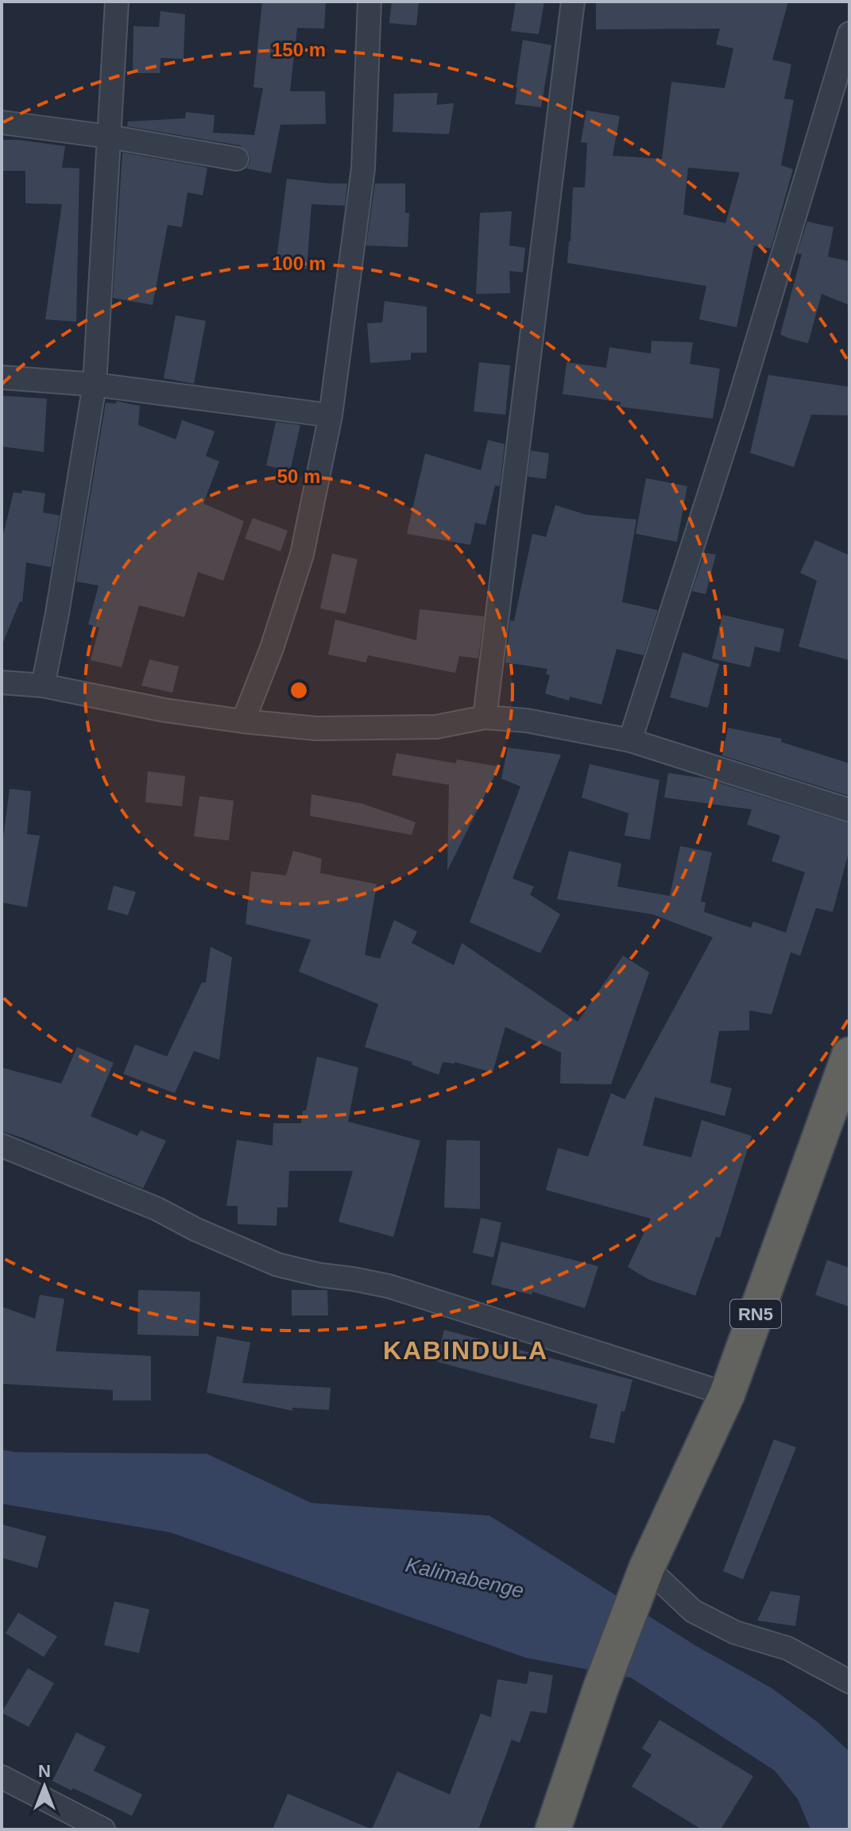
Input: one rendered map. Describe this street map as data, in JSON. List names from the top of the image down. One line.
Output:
{"streets":{"highway":["RN5"]},"districts":["KABINDULA"],"water":["Kalimabenge"],"north":"top","rings":["150 m","100 m","50 m"]}
